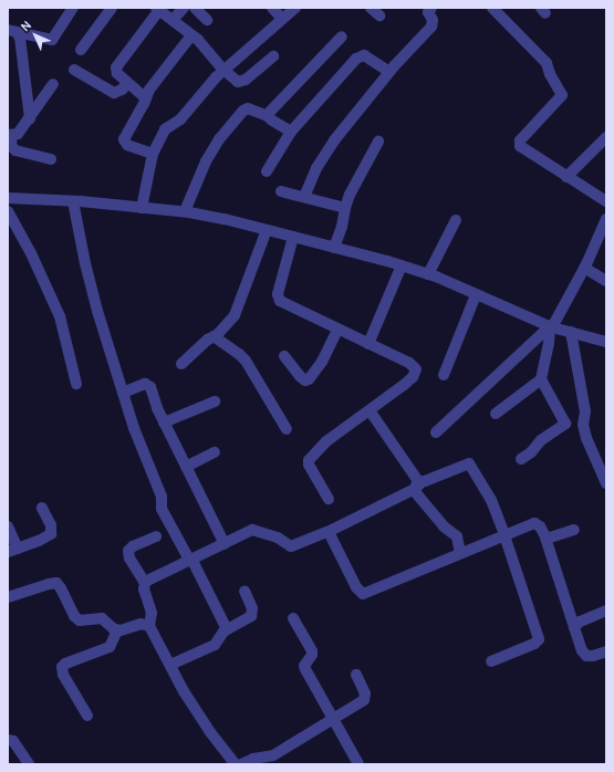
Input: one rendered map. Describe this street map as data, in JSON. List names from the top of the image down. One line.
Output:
{"north":"top left"}
